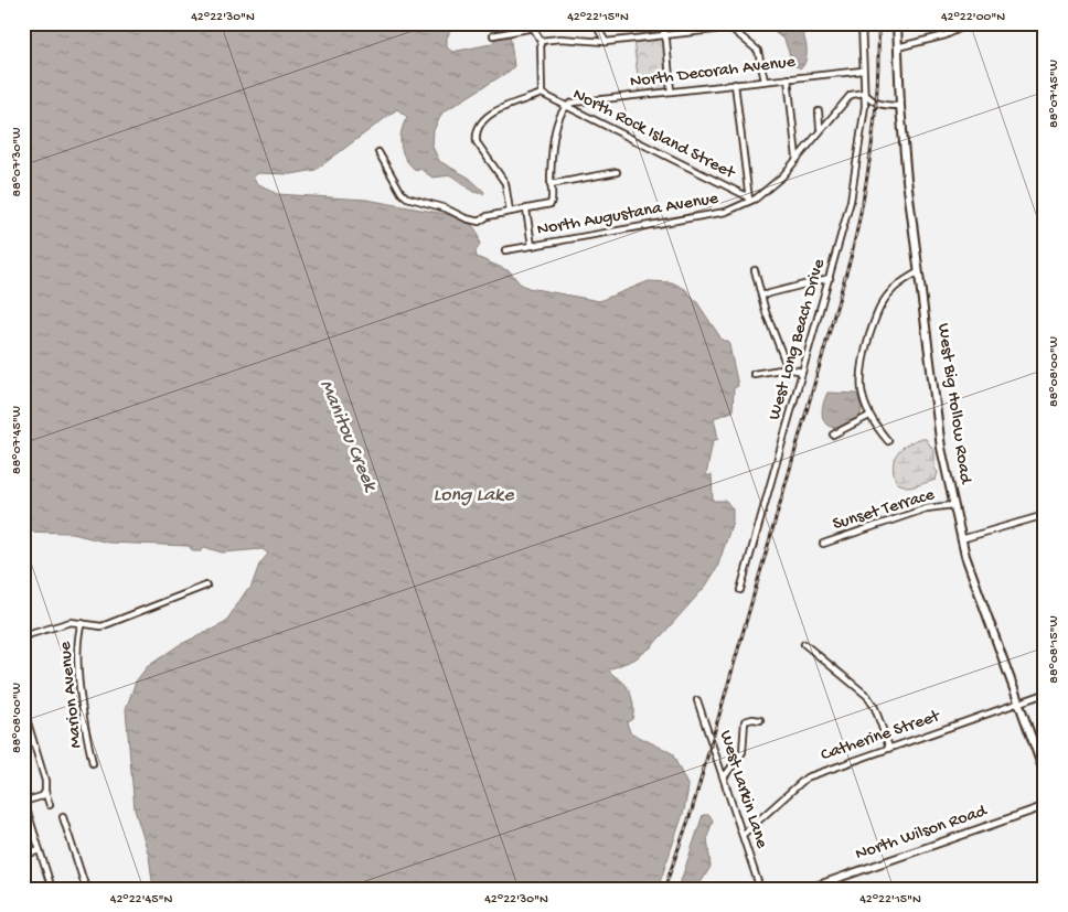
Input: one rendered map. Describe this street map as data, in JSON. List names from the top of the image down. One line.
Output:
{"streets":{"main road":["West Big Hollow Road"],"street":["North Decorah Avenue","North Rock Island Street","North Augustana Avenue","West Long Beach Drive","Sunset Terrace","Marion Avenue","Catherine Street","West Larkin Lane","North Wilson Road"]},"crossings":[["North Decorah Avenue","North Rock Island Street"],["North Decorah Avenue","West Long Beach Drive"],["North Rock Island Street","North Augustana Avenue"],["North Augustana Avenue","West Long Beach Drive"],["West Big Hollow Road","Sunset Terrace"],["West Big Hollow Road","Catherine Street"],["Catherine Street","West Larkin Lane"]],"water":["Manitou Creek","Long Lake"],"coordinates":["42°22'30\"N","42°22'15\"N","42°22'00\"N","88°07'45\"W","88°07'30\"W","88°08'00\"W","88°08'15\"W","42°22'45\"N"]}
